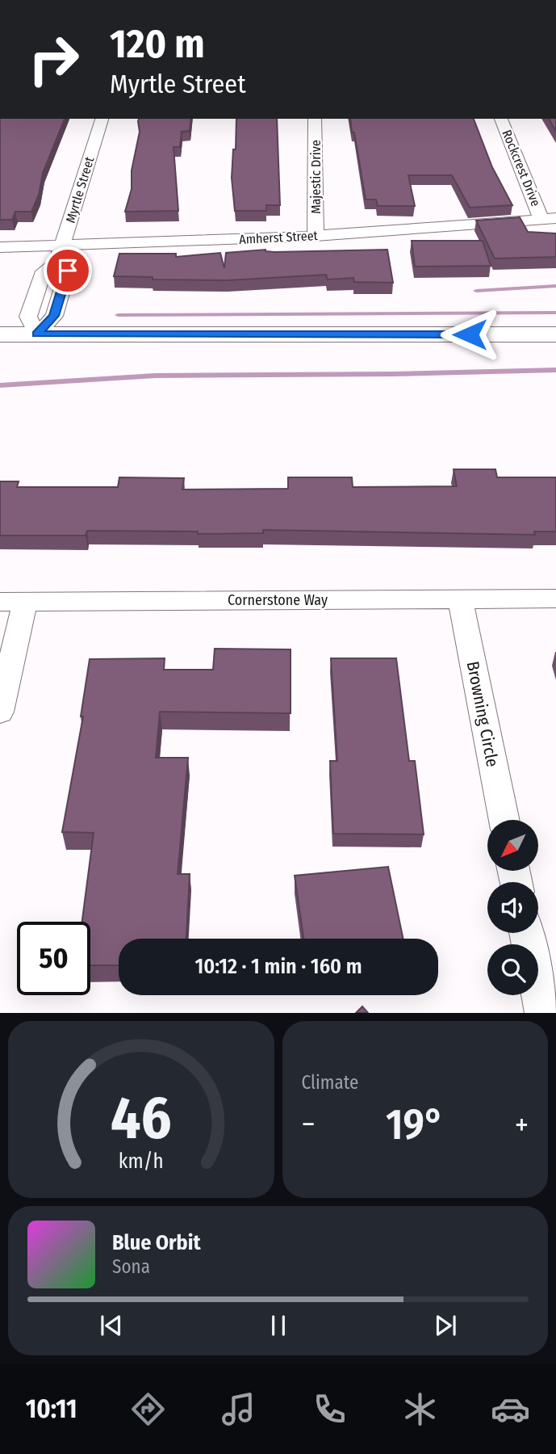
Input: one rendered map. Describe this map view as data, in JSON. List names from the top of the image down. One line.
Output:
{"streets":{"street":["Rockcrest Drive","Majestic Drive","Myrtle Street","Amherst Street","Cornerstone Way","Browning Circle"]},"crossings":[["Rockcrest Drive","Amherst Street"],["Majestic Drive","Amherst Street"],["Myrtle Street","Amherst Street"],["Cornerstone Way","Browning Circle"]],"north":"bottom left","page":{"turn":["120 m","Myrtle Street"],"limit":"50","trip":"10:12 · 1 min · 160 m","tile":"Climate","heat":["−","19°","+"],"song":["Blue Orbit","Sona"],"tabs":"10:11","gauge":["46","km/h"]}}
